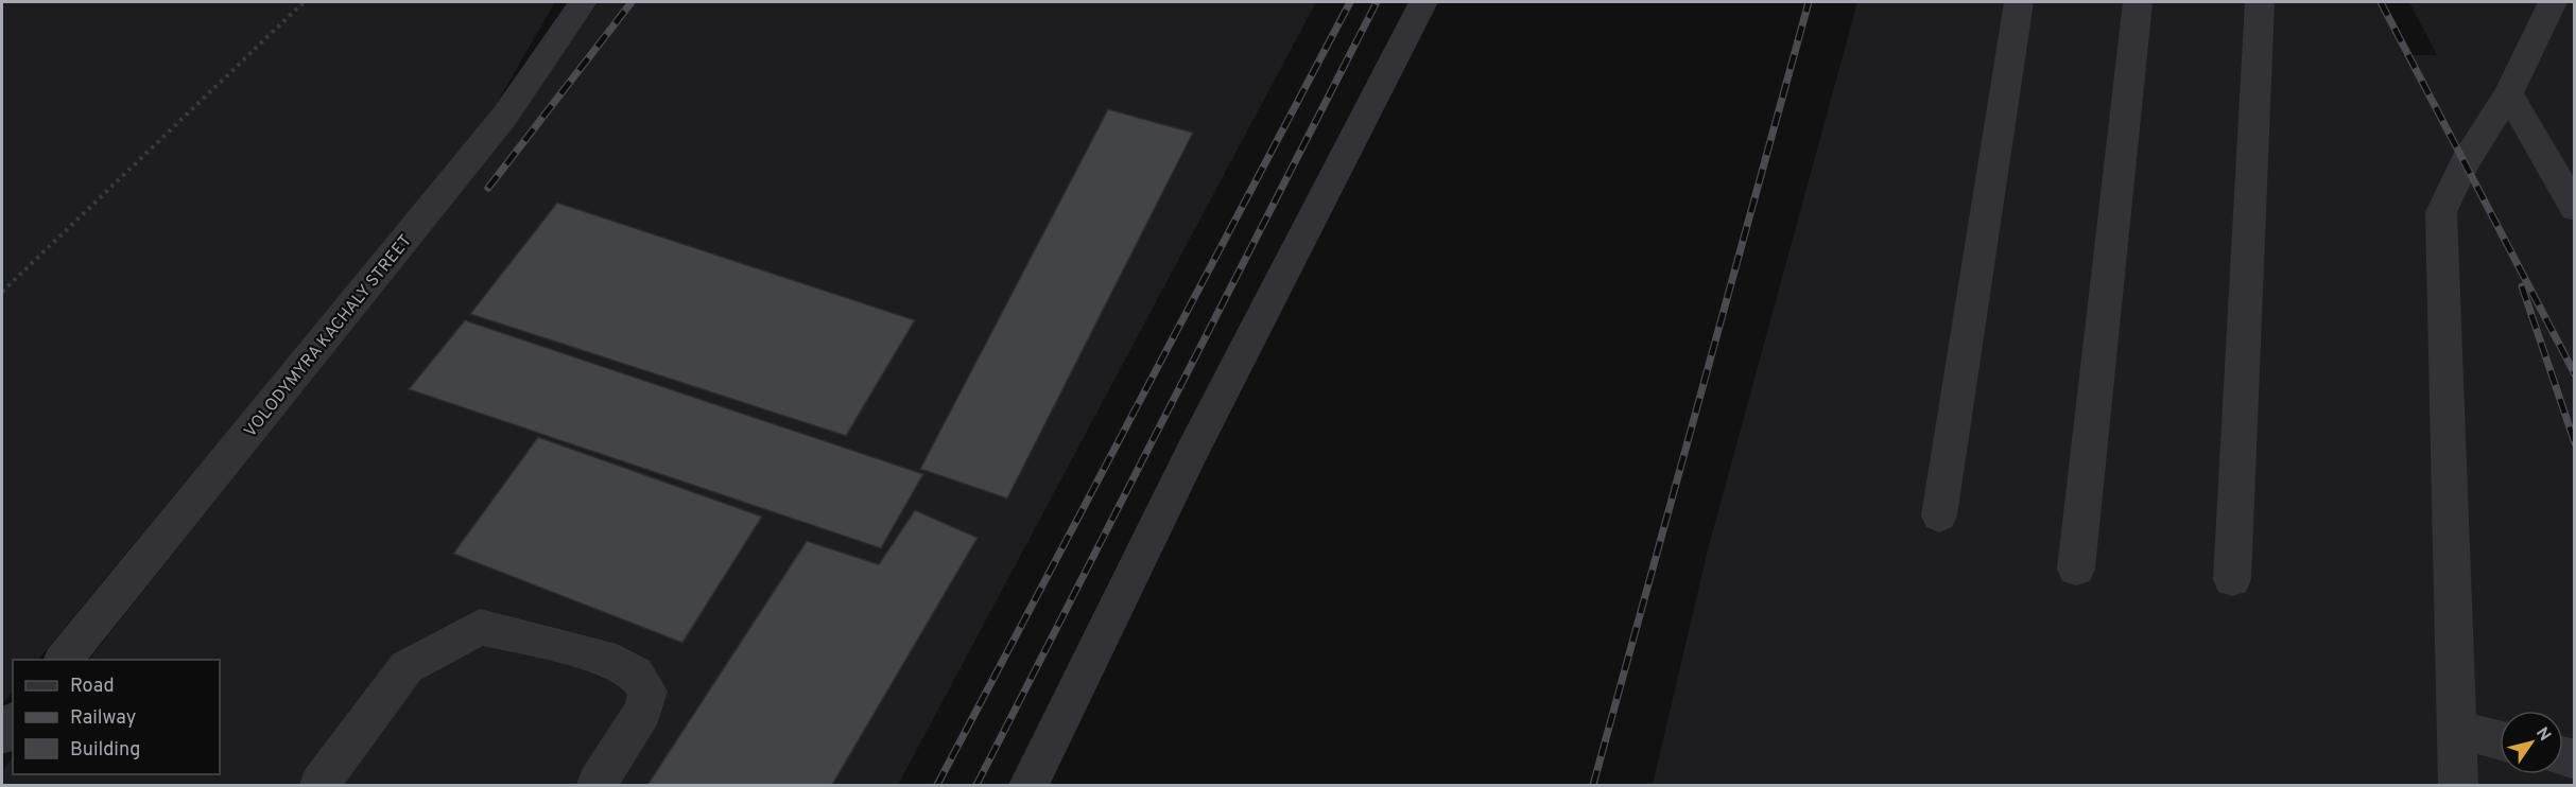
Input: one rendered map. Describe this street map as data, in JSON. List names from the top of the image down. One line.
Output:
{"streets":{"street":["VOLODYMYRA KACHALY STREET"]},"legend":["Road","Railway","Building"],"north":"top right"}
